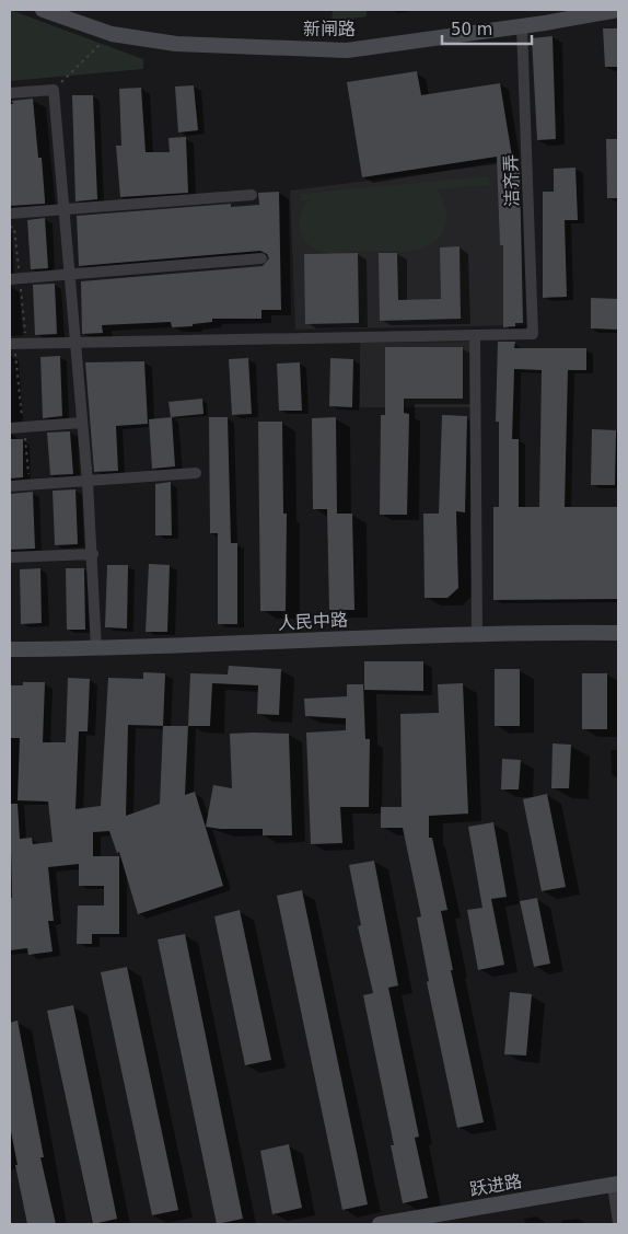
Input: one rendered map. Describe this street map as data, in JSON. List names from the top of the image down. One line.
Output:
{"streets":{"street":["新闸路","洁齐弄","人民中路","跃进路"]},"crossings":[["新闸路","洁齐弄"]],"scale_bar":"50 m"}
